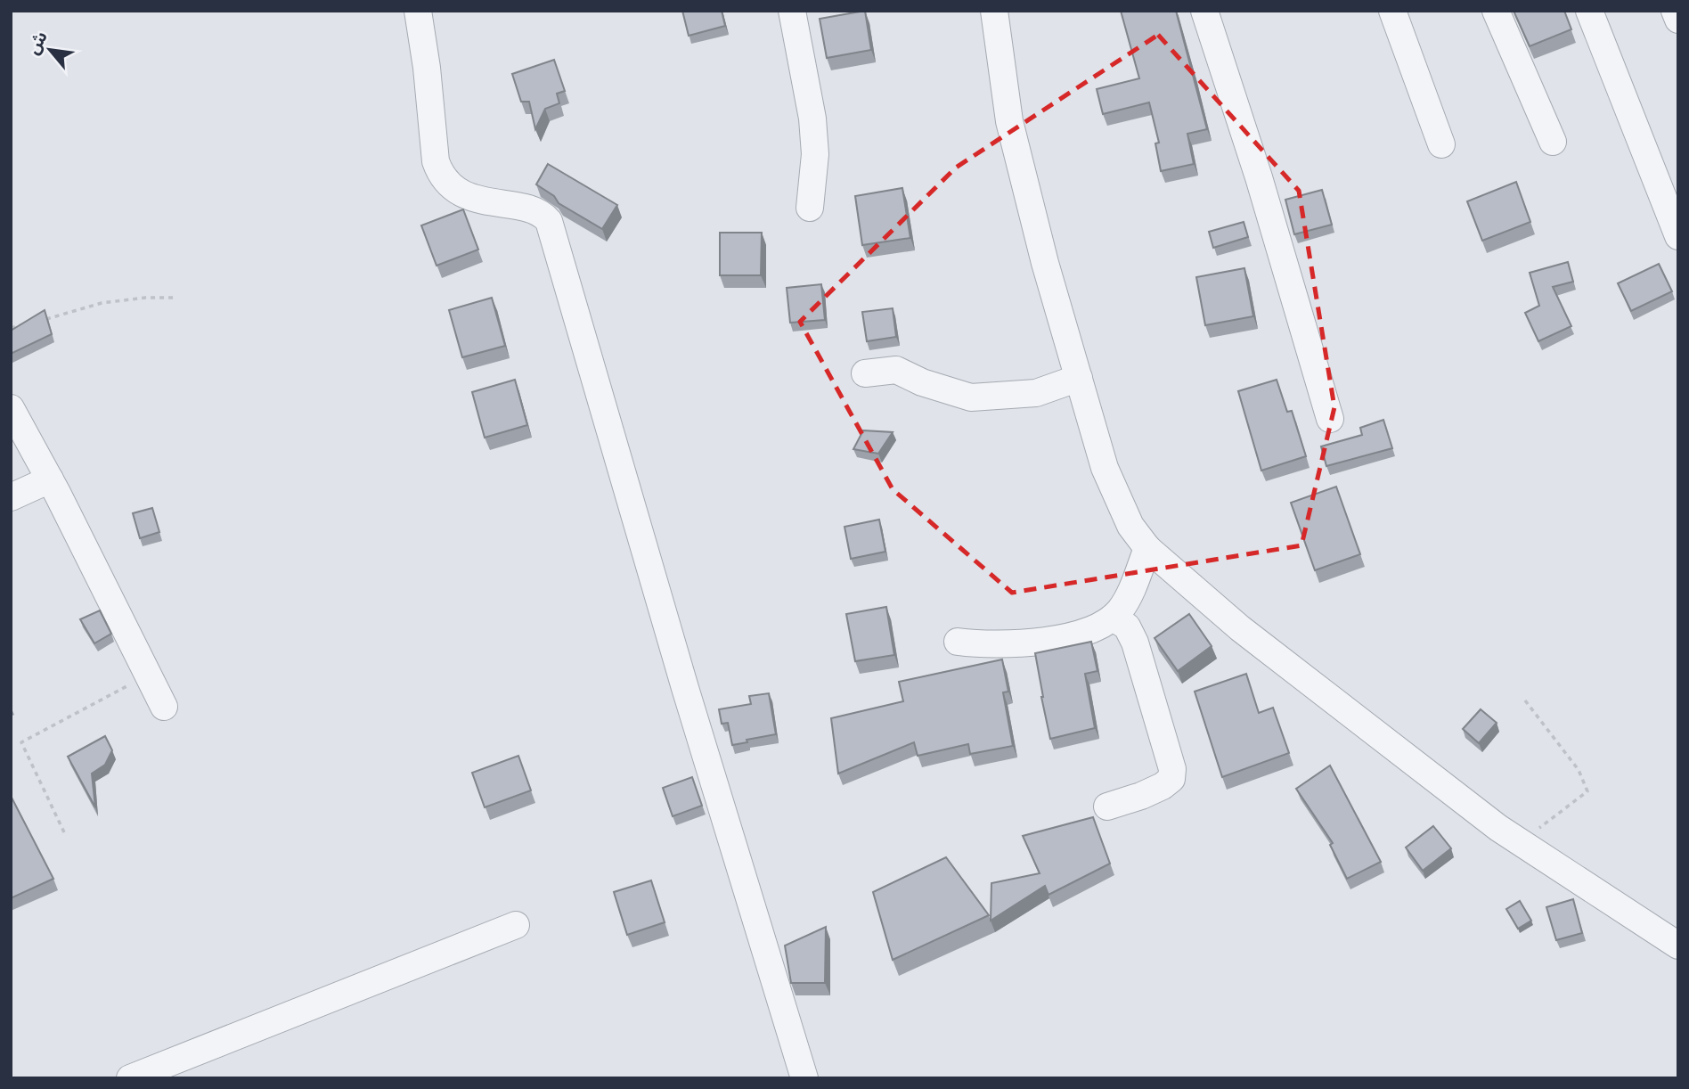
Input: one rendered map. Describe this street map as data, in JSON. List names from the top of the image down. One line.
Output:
{"north":"top left"}
